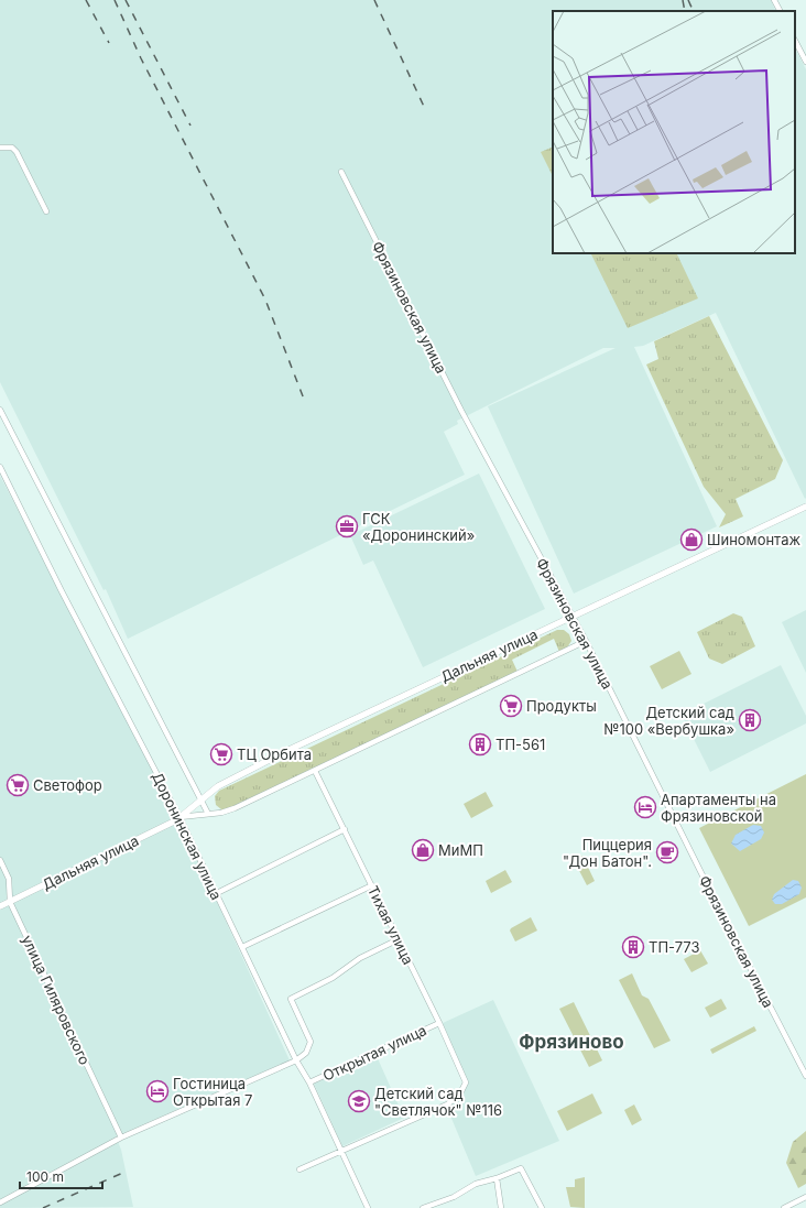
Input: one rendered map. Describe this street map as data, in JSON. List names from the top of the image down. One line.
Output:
{"streets":{"street":["Фрязиновская улица","Дальняя улица","Доронинская улица","Тихая улица","улица Гиляровского","Открытая улица"]},"crossings":[["Фрязиновская улица","Дальняя улица"],["Дальняя улица","Доронинская улица"],["Дальняя улица","Тихая улица"],["Дальняя улица","улица Гиляровского"],["Доронинская улица","Тихая улица"],["Доронинская улица","Открытая улица"],["Тихая улица","Открытая улица"]],"districts":["Фрязиново"],"places":{"office":["ГСК «Доронинский»"],"shop":["Шиномонтаж","МиМП"],"supermarket":["Продукты","ТЦ Орбита","Светофор"],"building":["Детский сад №100 «Вербушка»","ТП-561","ТП-773"],"hotel":["Апартаменты на Фрязиновской","Гостиница Открытая 7"],"cafe":["Пиццерия \"Дон Батон\"."],"school or university":["Детский сад \"Светлячок\" №116"]},"scale_bar":"100 m"}
